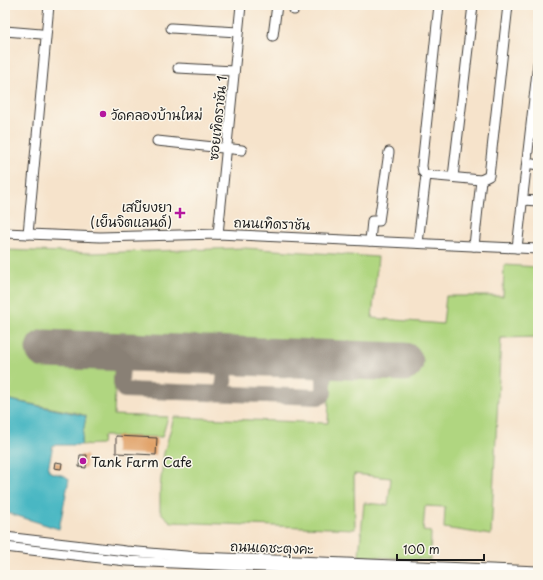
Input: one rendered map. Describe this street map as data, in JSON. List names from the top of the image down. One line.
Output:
{"streets":{"street":["ซอยเทิดราชัน 1","ถนนเทิดราชัน","ถนนเดชะตุงคะ"]},"crossings":[["ซอยเทิดราชัน 1","ถนนเทิดราชัน"]],"places":{"other":["วัดคลองบ้านใหม่","Tank Farm Cafe"],"health":["เสบียงยา (เย็นจิตแลนด์)"]},"scale_bar":"100 m"}
